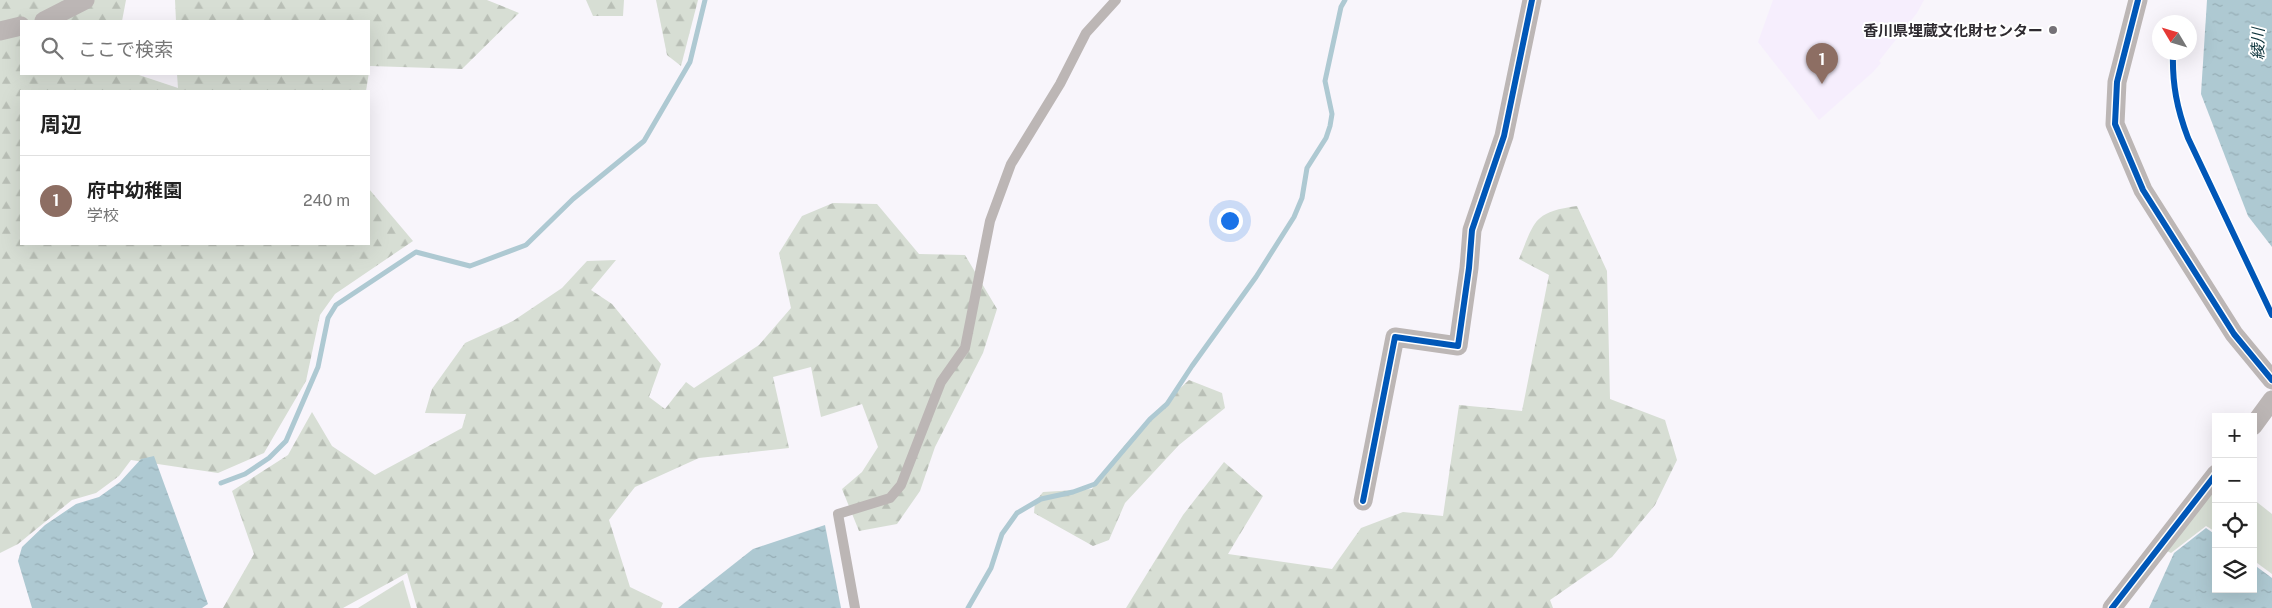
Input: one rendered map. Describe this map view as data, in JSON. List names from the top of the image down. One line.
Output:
{"water":["綾川"],"places":["香川県埋蔵文化財センター"],"north":"top left","page":{"search":"ここで検索","pins":"1","heading":"周辺","list":[{"mark":"1","name":"府中幼稚園","note":"学校","value":"240 m"}],"map_buttons":["+","−"]}}
